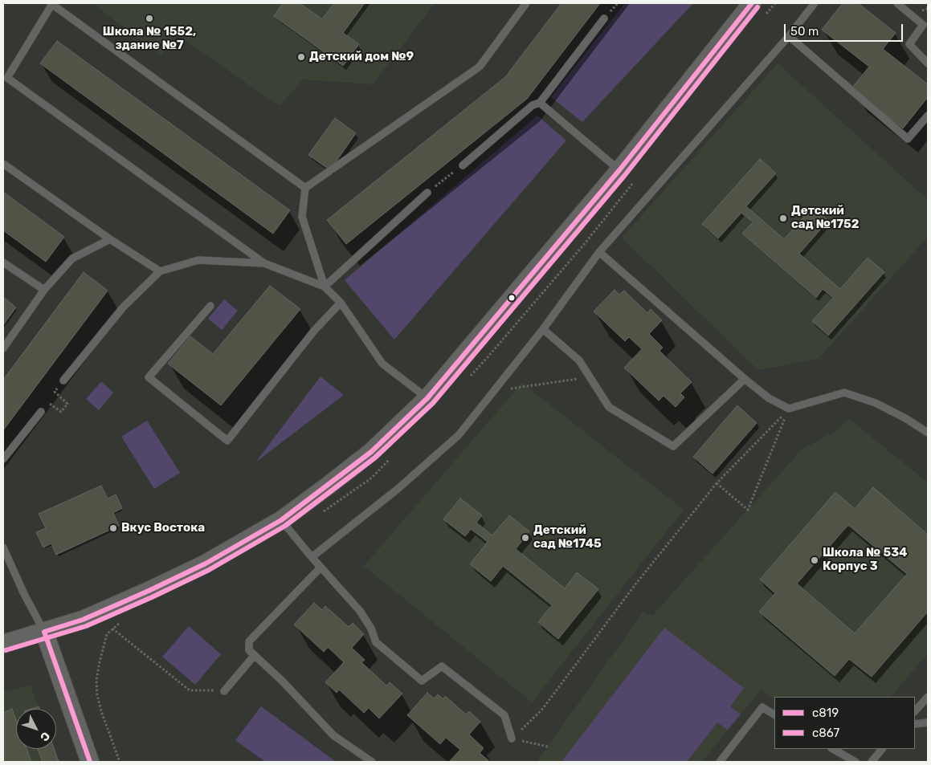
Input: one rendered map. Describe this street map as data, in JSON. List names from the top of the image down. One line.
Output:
{"places":["Школа № 1552, здание №7","Детский дом №9","Детский сад №1752","Вкус Востока","Детский сад №1745","Школа № 534 Корпус 3"],"lines":["transit line с819","transit line с867"],"legend":["с819","с867"],"scale_bar":"50 m","north":"bottom right"}
